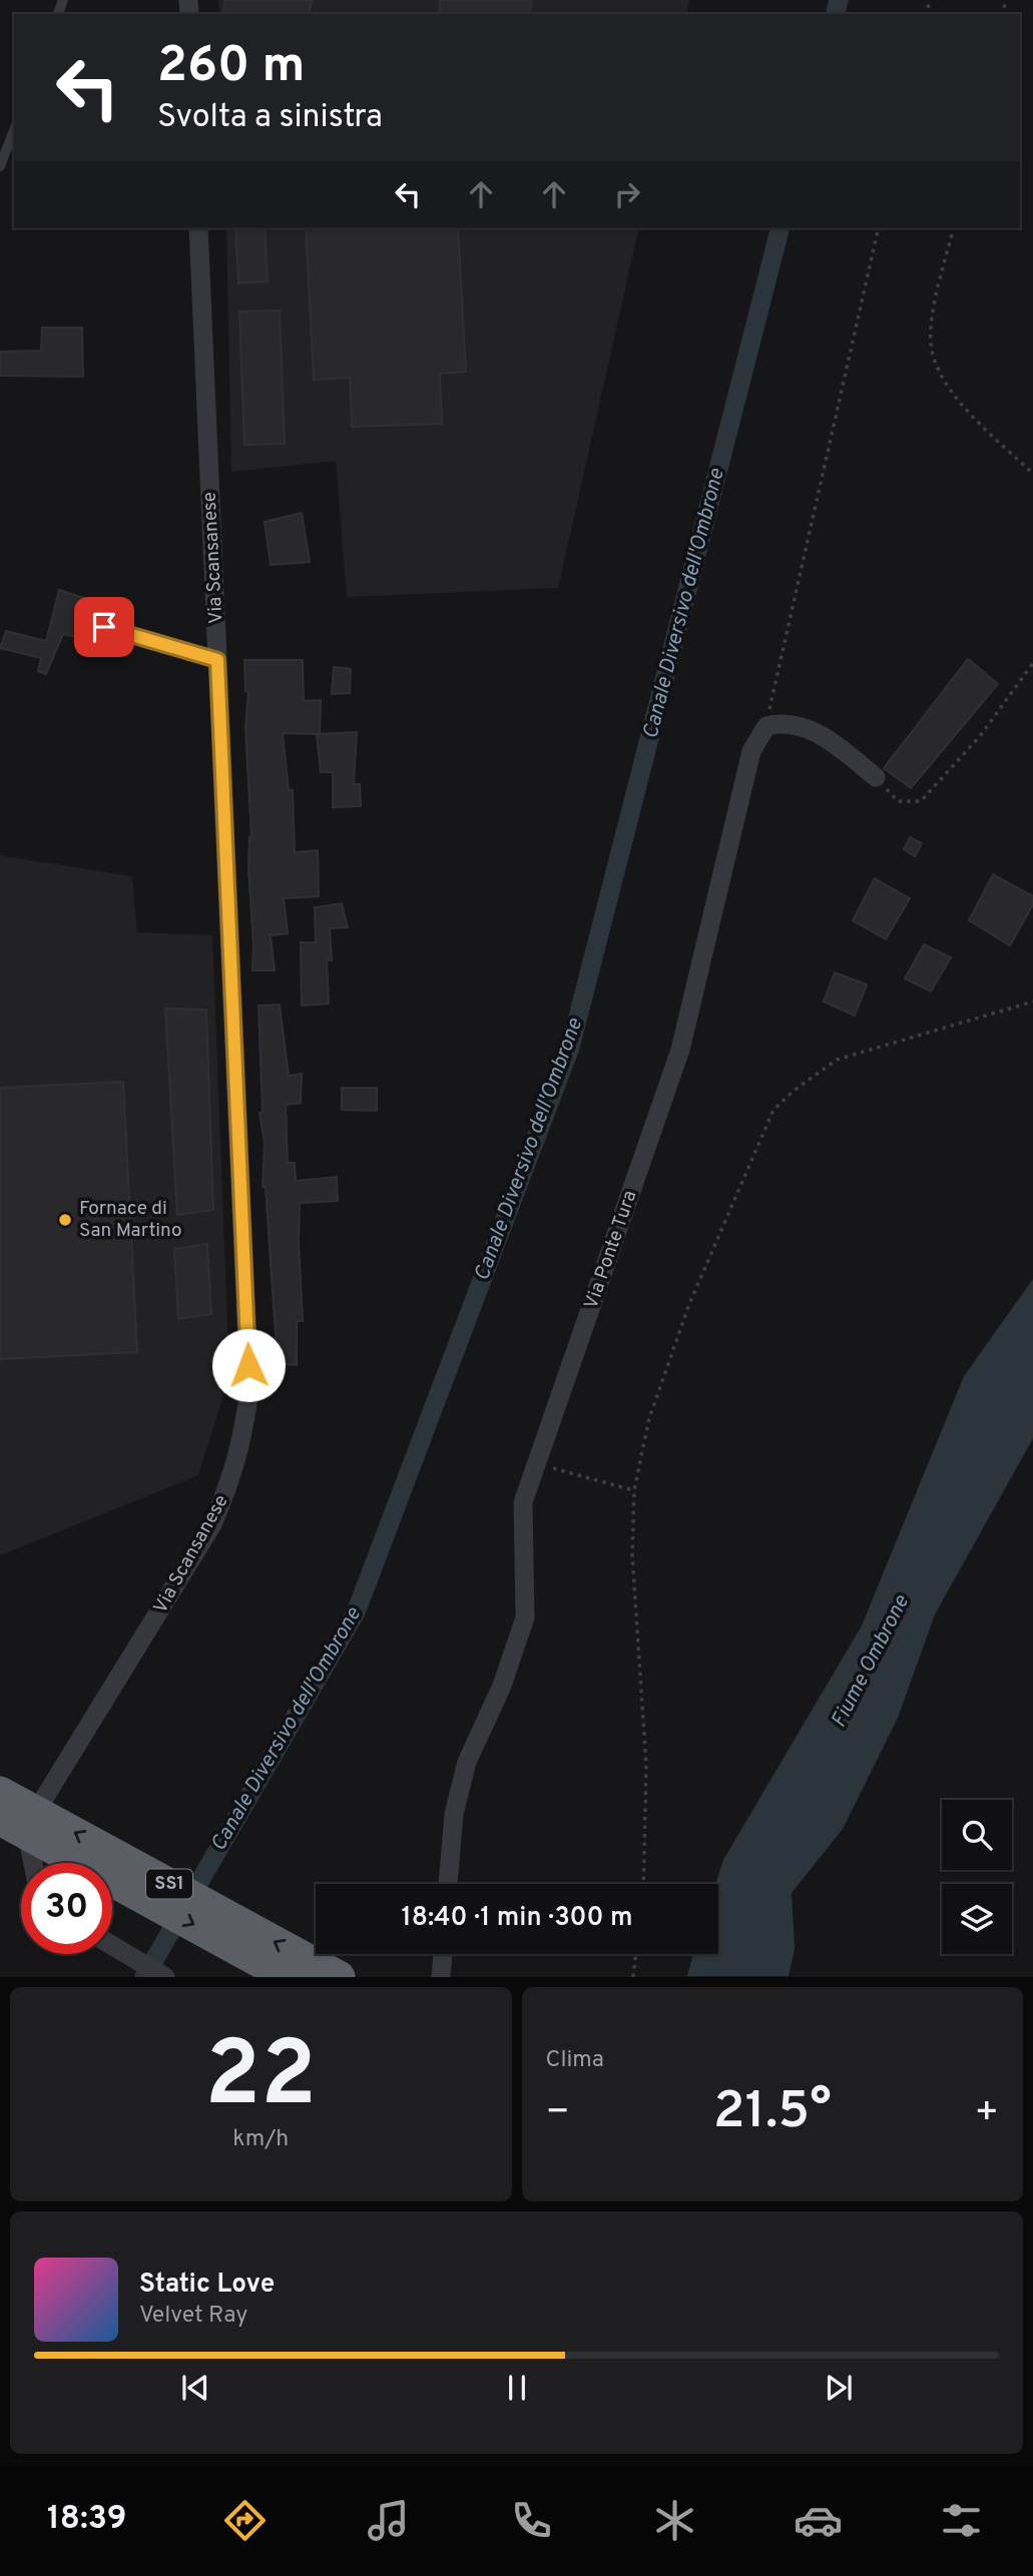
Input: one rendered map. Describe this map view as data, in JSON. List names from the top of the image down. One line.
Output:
{"streets":{"highway":["SS1"],"street":["Via Scansanese","Via Ponte Tura"]},"water":["Canale Diversivo dell'Ombrone","Fiume Ombrone"],"places":["Fornace di San Martino"],"page":{"turn":["260 m","Svolta a sinistra"],"limit":"30","trip":"18:40 · 1 min · 300 m","tile":[["22","km/h"],"Clima"],"heat":["−","21.5°","+"],"song":["Static Love","Velvet Ray"],"tabs":"18:39"}}
